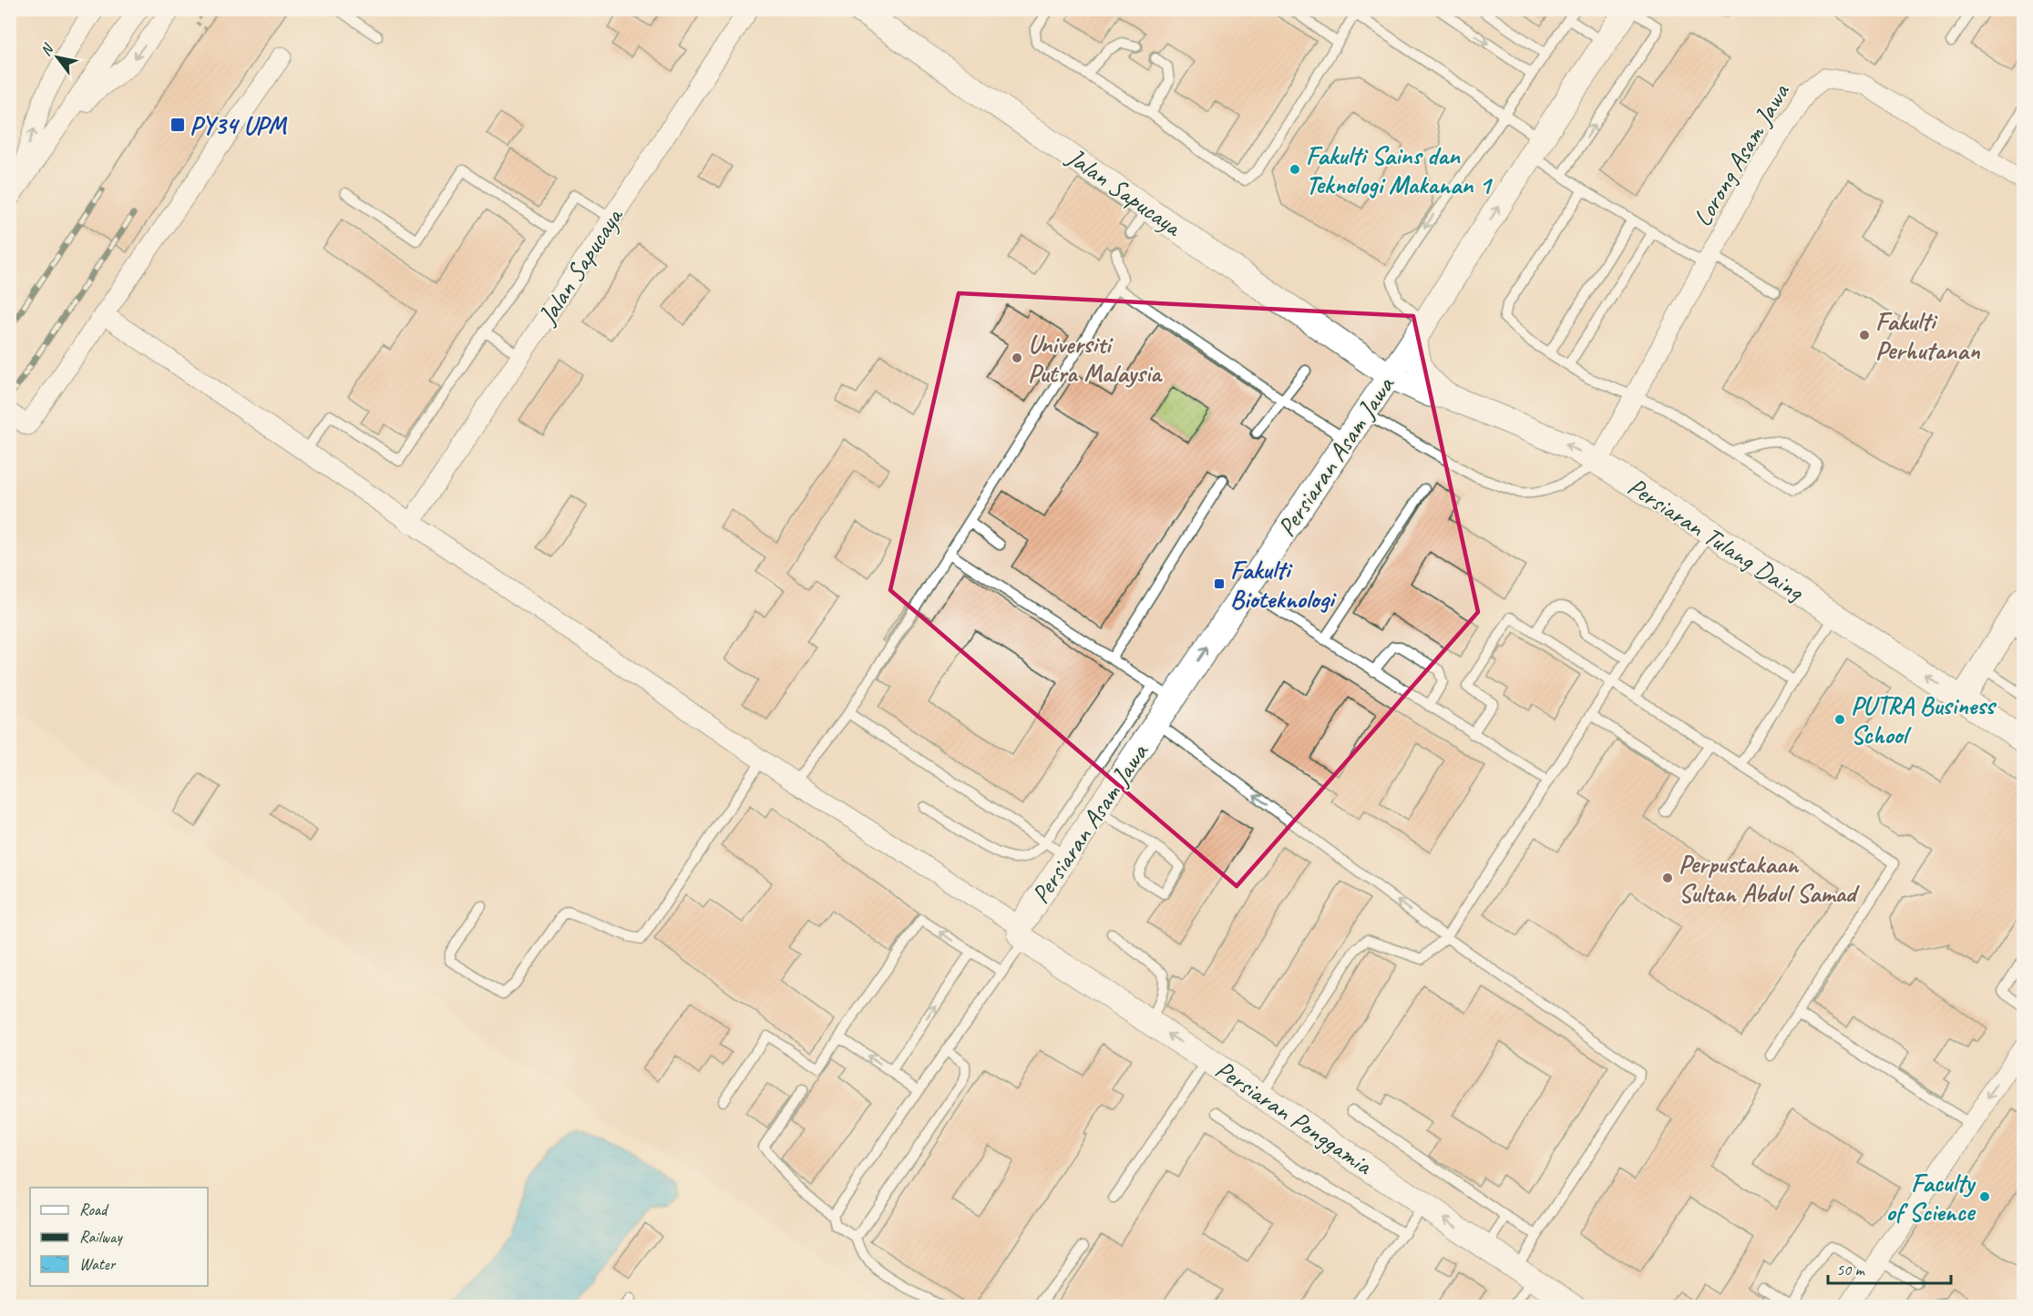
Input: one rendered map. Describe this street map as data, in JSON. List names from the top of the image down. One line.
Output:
{"streets":{"street":["Lorong Asam Jawa","Jalan Sapucaya","Persiaran Asam Jawa","Persiaran Tulang Daing","Persiaran Ponggamia"]},"crossings":[["Lorong Asam Jawa","Persiaran Tulang Daing"],["Jalan Sapucaya","Persiaran Asam Jawa"],["Jalan Sapucaya","Persiaran Tulang Daing"],["Persiaran Asam Jawa","Persiaran Tulang Daing"],["Persiaran Asam Jawa","Persiaran Ponggamia"]],"one_way":["Persiaran Tulang Daing"],"places":{"transit":["PY34 UPM","Fakulti Bioteknologi"],"other":["Fakulti Sains dan Teknologi Makanan 1","Fakulti Perhutanan","Universiti Putra Malaysia","PUTRA Business School","Perpustakaan Sultan Abdul Samad","Faculty of Science"]},"legend":["Road","Railway","Water"],"scale_bar":"50 m","north":"top left"}
